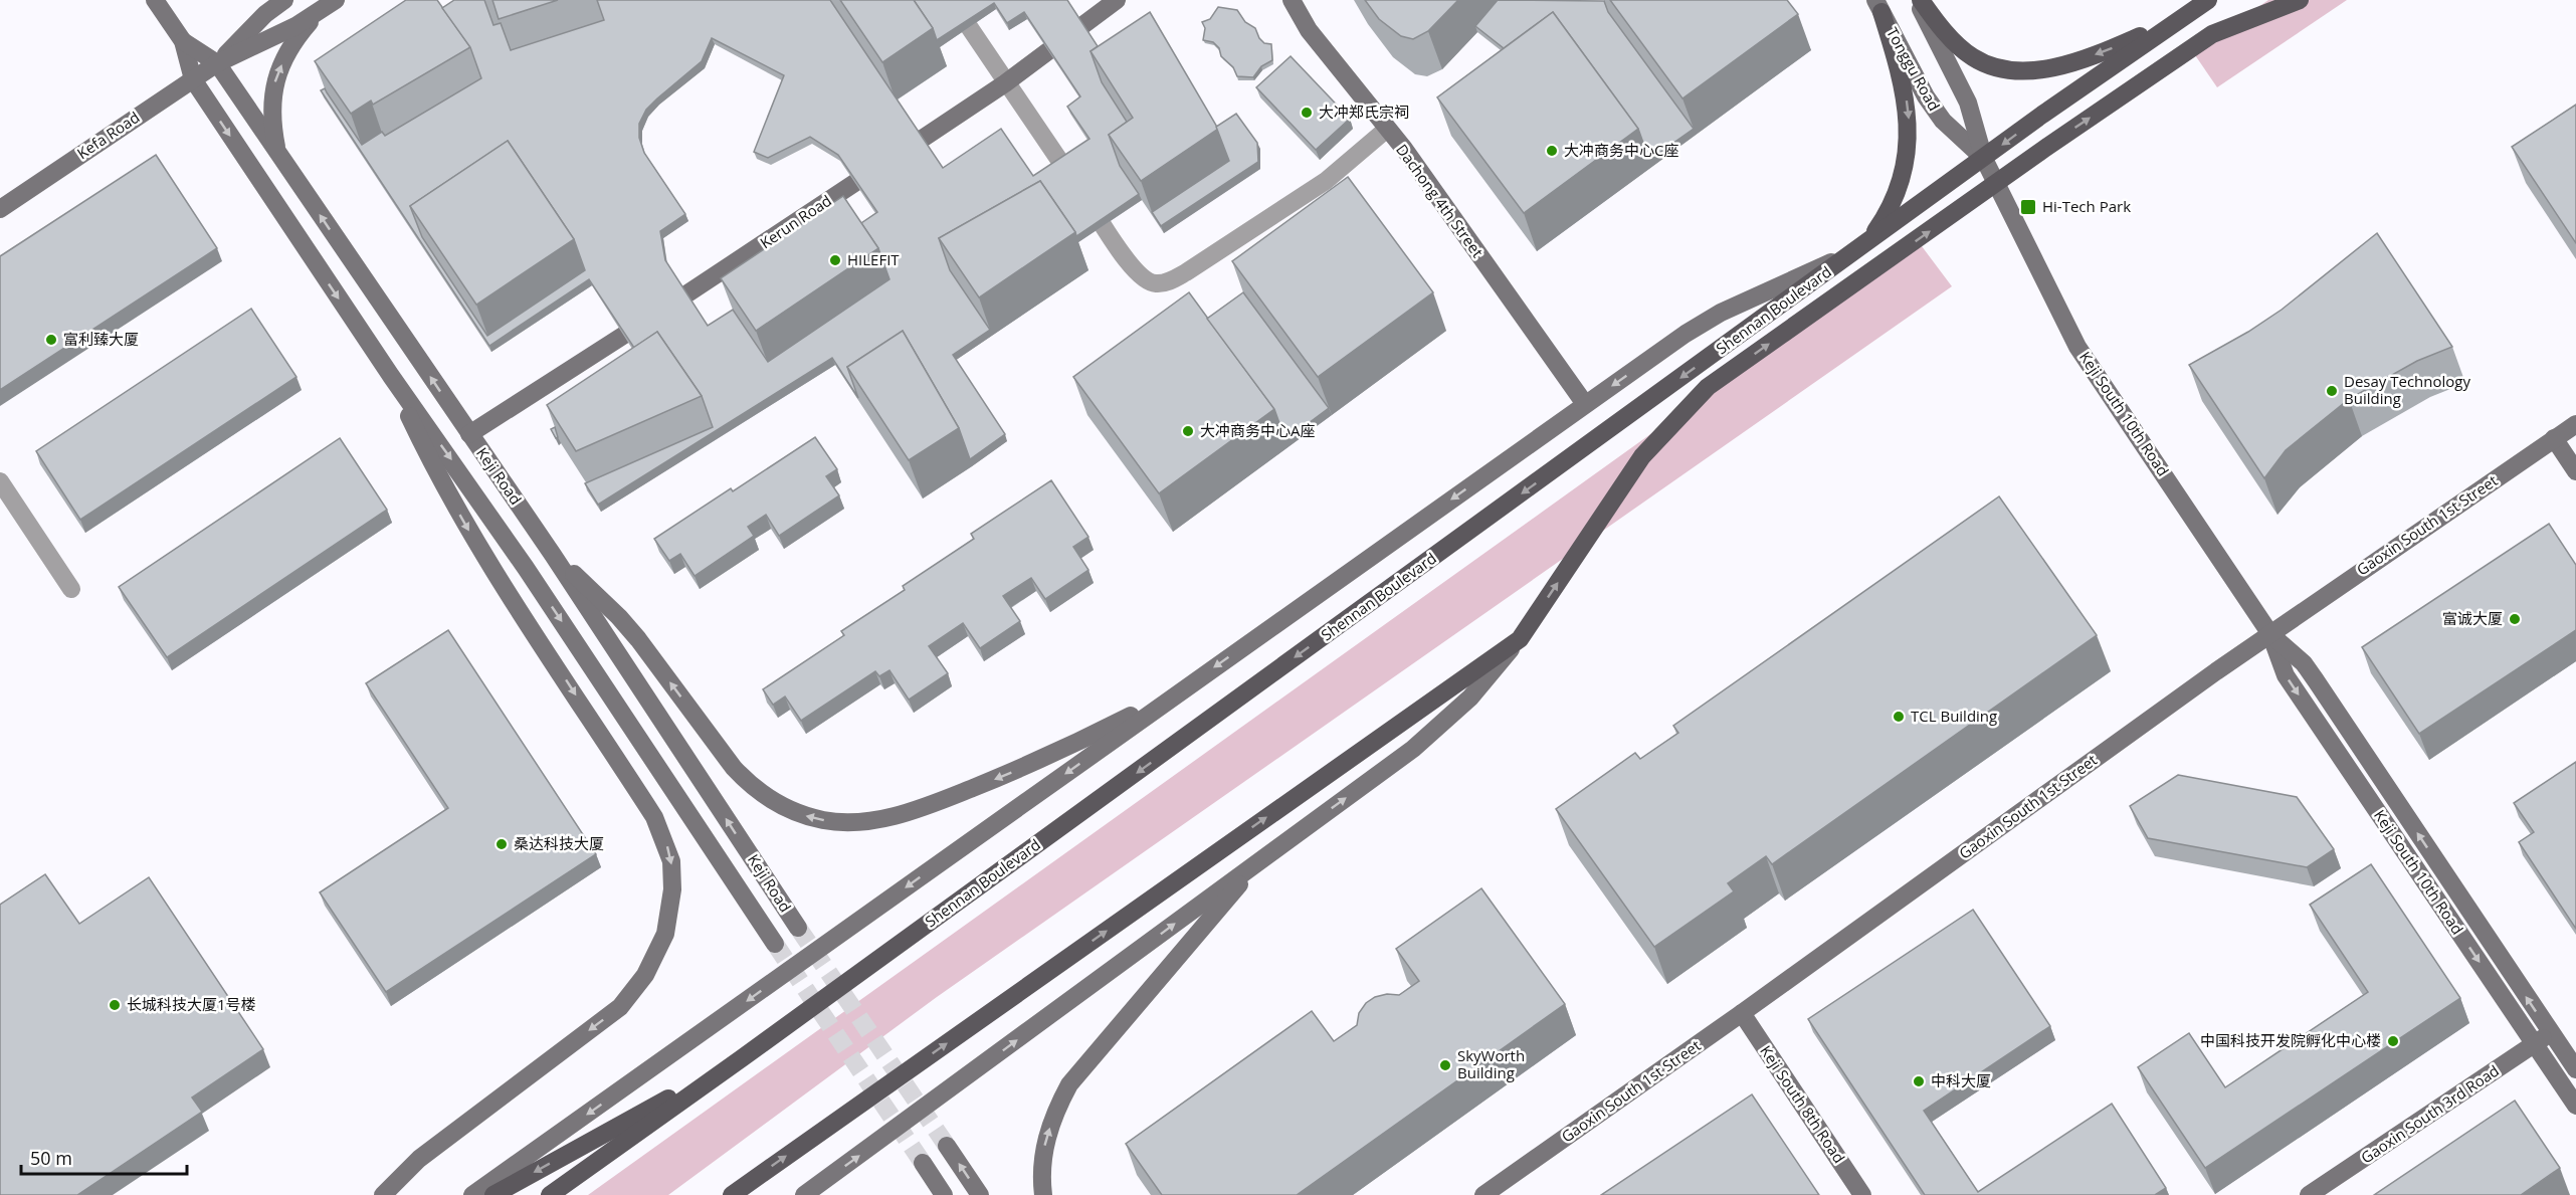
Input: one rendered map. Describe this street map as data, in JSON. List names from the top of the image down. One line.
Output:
{"streets":{"main road":["Tonggu Road","Kefa Road","Dachong 4th Street","Kerun Road","Shennan Boulevard","Keji South 10th Road","Keji Road","Gaoxin South 1st Street","Keji South 8th Road","Gaoxin South 3rd Road"]},"crossings":[["Tonggu Road","Shennan Boulevard"],["Tonggu Road","Keji South 10th Road"],["Kefa Road","Keji Road"],["Kerun Road","Keji Road"],["Shennan Boulevard","Keji South 10th Road"],["Keji South 10th Road","Gaoxin South 1st Street"],["Keji South 10th Road","Gaoxin South 3rd Road"],["Gaoxin South 1st Street","Keji South 8th Road"]],"places":{"other":["大冲郑氏宗祠","大冲商务中心C座","HILEFIT","富利臻大厦","Desay Technology Building","大冲商务中心A座","富诚大厦","TCL Building","桑达科技大厦","长城科技大厦1号楼","中国科技开发院孵化中心楼","SkyWorth Building","中科大厦"],"transit":["Hi-Tech Park"]},"scale_bar":"50 m"}
